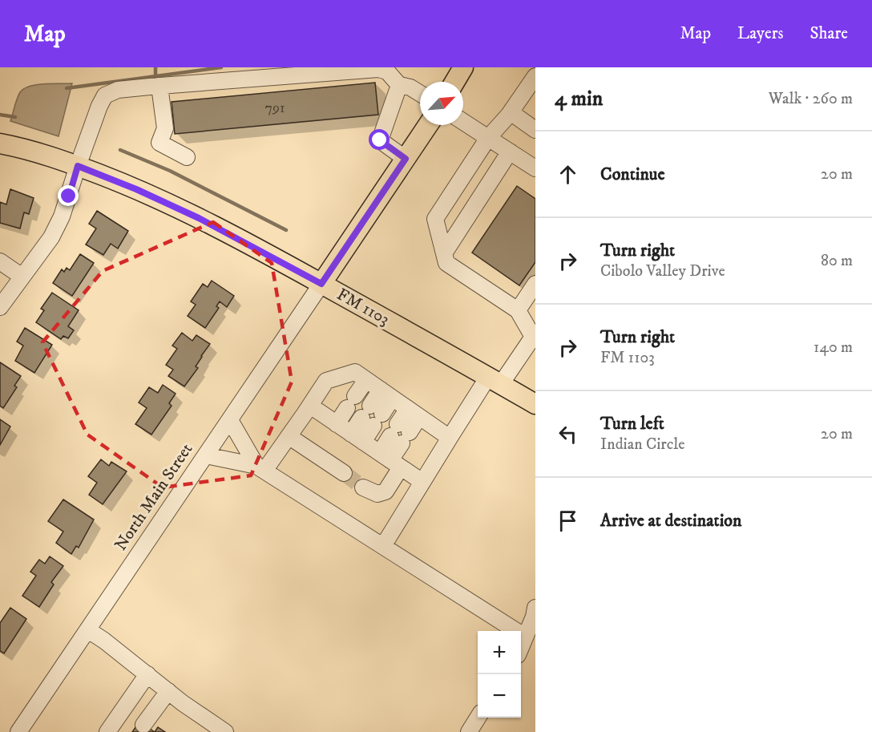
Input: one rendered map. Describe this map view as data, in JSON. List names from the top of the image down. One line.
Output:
{"streets":{"main road":["FM 1103"],"street":["North Main Street"]},"crossings":[["FM 1103","North Main Street"]],"house_numbers":["791"],"north":"top right","page":{"header":"Map","nav":["Map","Layers","Share"],"heading":["4 min","Walk · 260 m"],"list":[["Continue","20 m"],["Turn right","Cibolo Valley Drive","80 m"],["Turn right","FM 1103","140 m"],["Turn left","Indian Circle","20 m"],"Arrive at destination"],"map_buttons":["+","−"]}}
